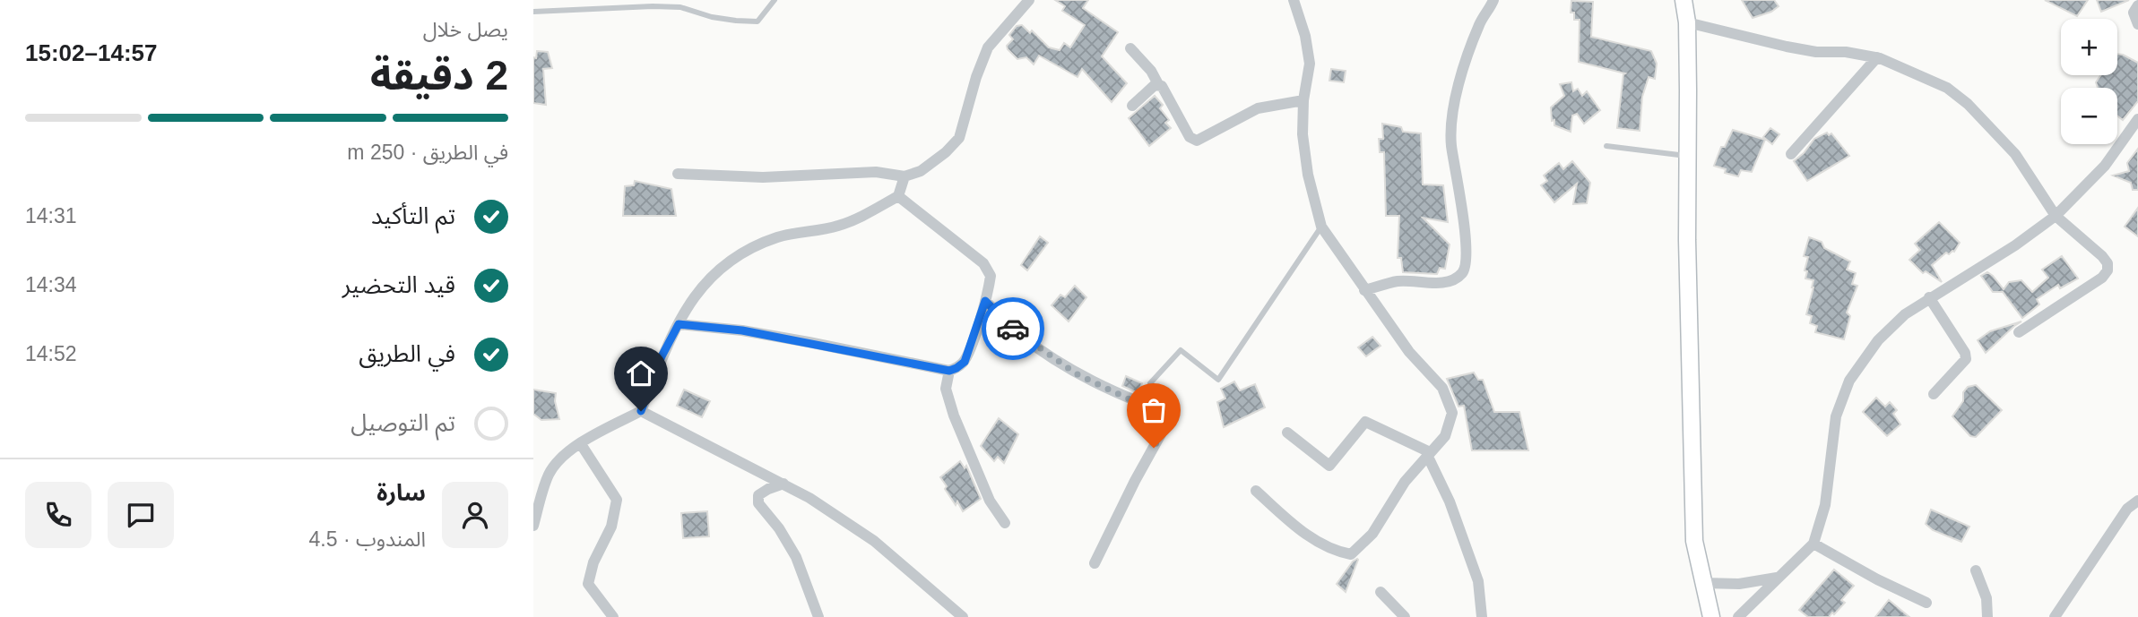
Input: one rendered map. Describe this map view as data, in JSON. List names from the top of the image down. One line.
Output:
{"page":{"heading":["2 دقيقة","يصل خلال","14:57–15:02"],"panel":["سارة","المندوب · 4.5"],"map_buttons":["+","−"],"bar":"في الطريق · 250 m","list":[["تم التأكيد","14:31"],["قيد التحضير","14:34"],["في الطريق","14:52"],"تم التوصيل"]}}
